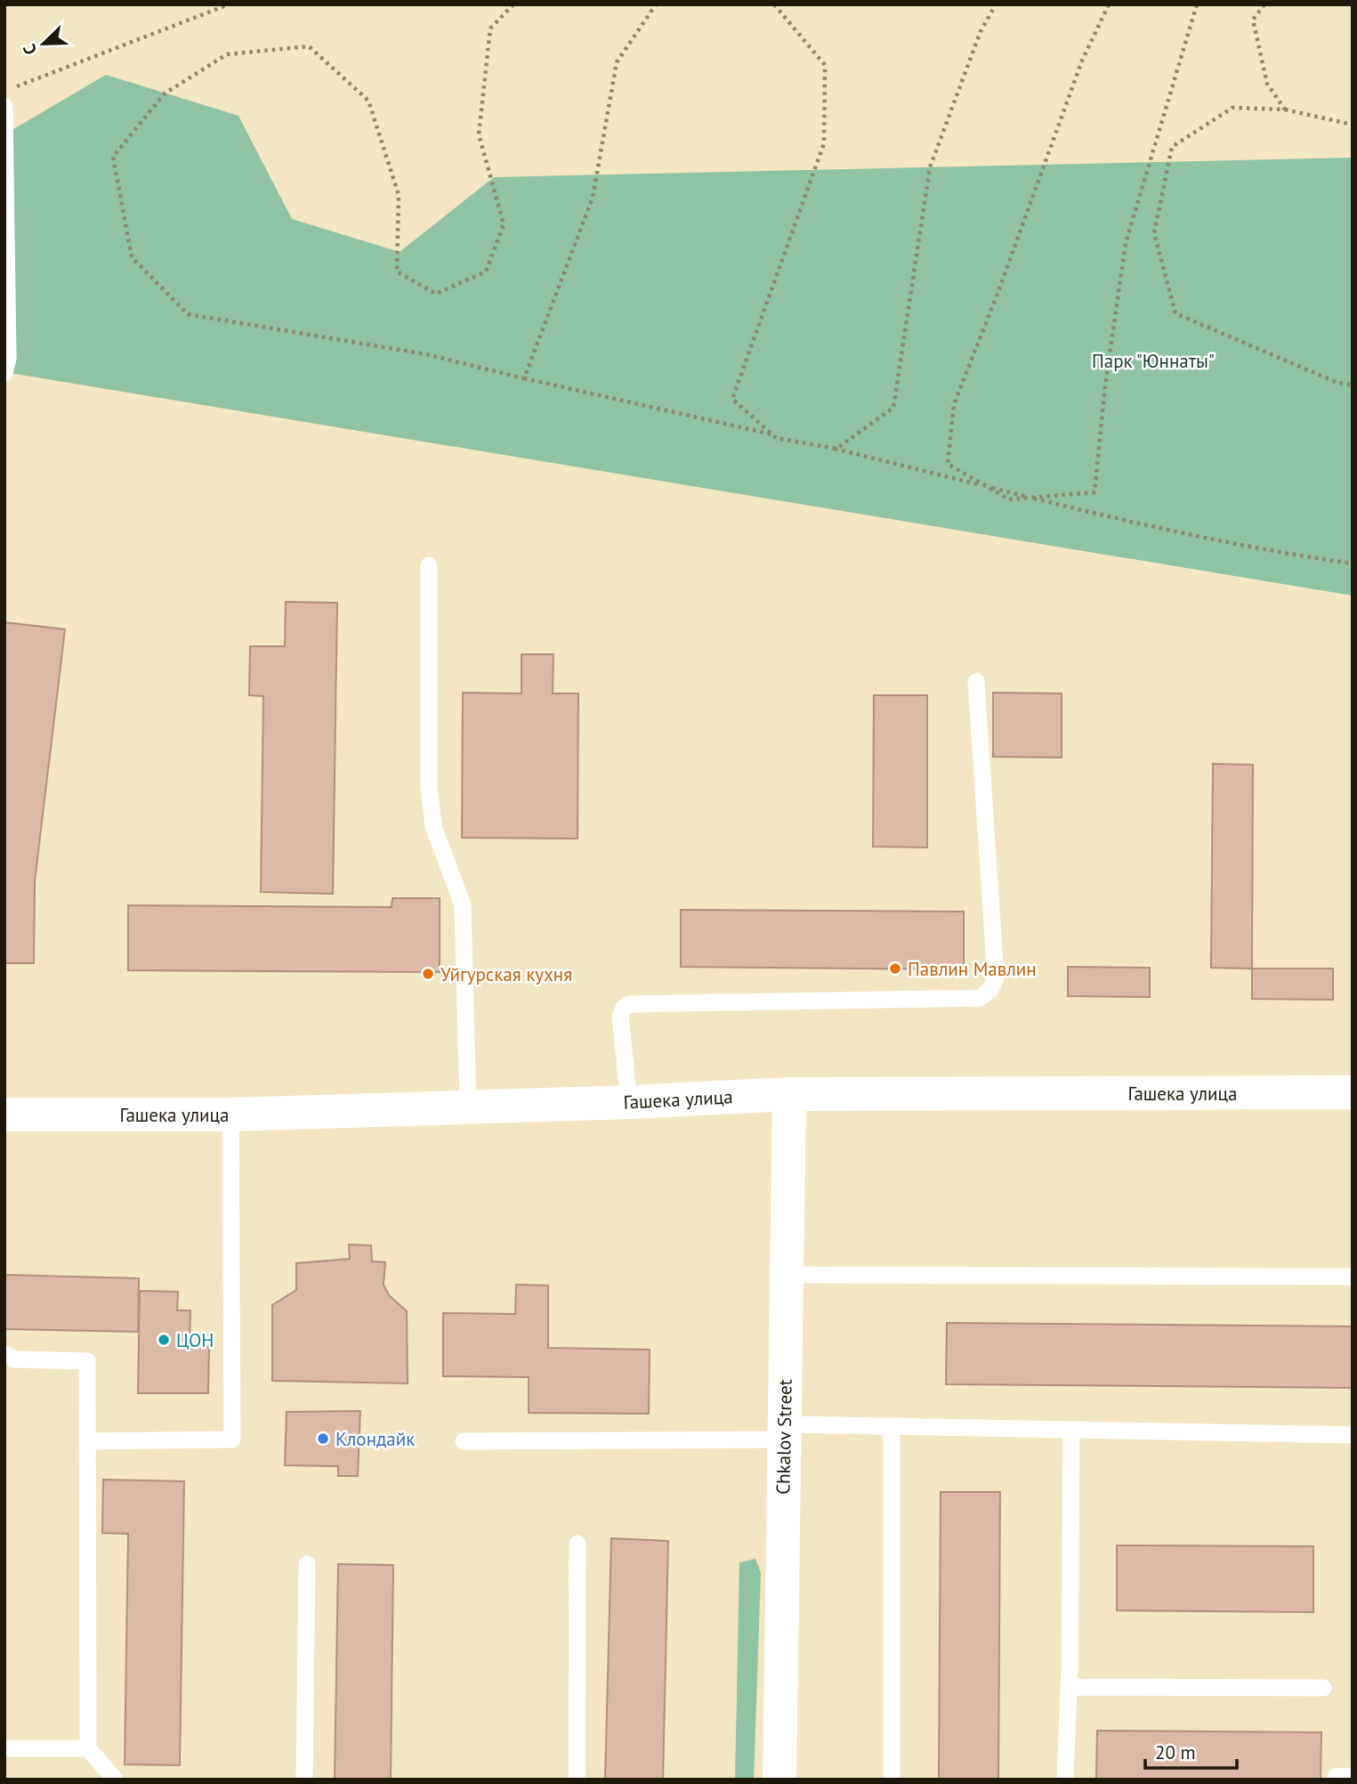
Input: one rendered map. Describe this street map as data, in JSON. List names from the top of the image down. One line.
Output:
{"streets":{"main road":["Гашека улица","Chkalov Street"]},"crossings":[["Гашека улица","Chkalov Street"]],"parks":["Парк \"Юннаты\""],"places":["Павлин Мавлин","Уйгурская кухня","ЦОН","Клондайк"],"scale_bar":"20 m","north":"bottom left"}
